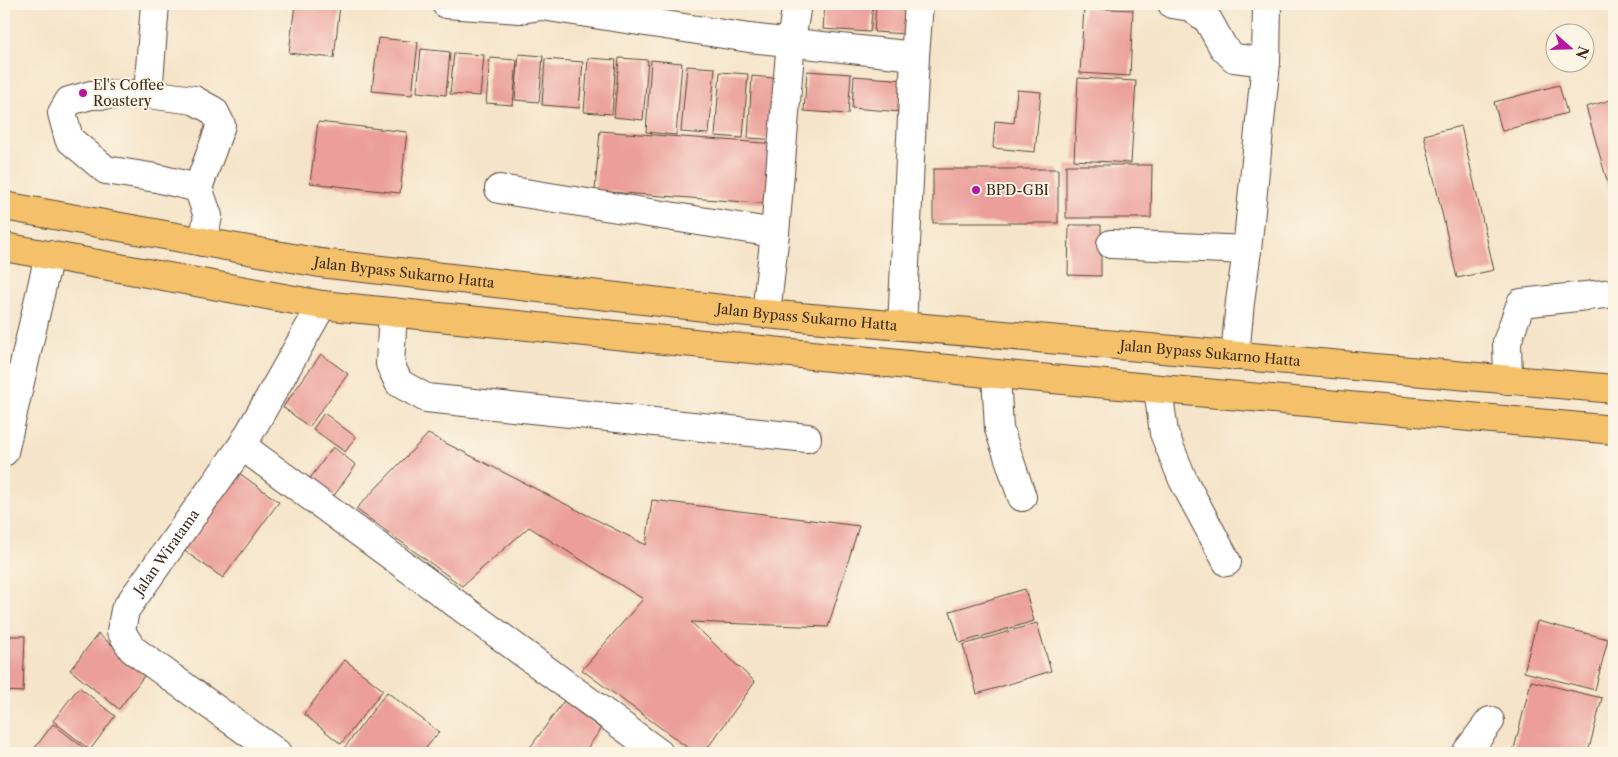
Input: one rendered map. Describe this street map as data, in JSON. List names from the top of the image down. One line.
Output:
{"streets":{"highway":["Jalan Bypass Sukarno Hatta"],"street":["Jalan Wiratama"]},"places":["El's Coffee Roastery","BPD-GBI"],"north":"right"}
